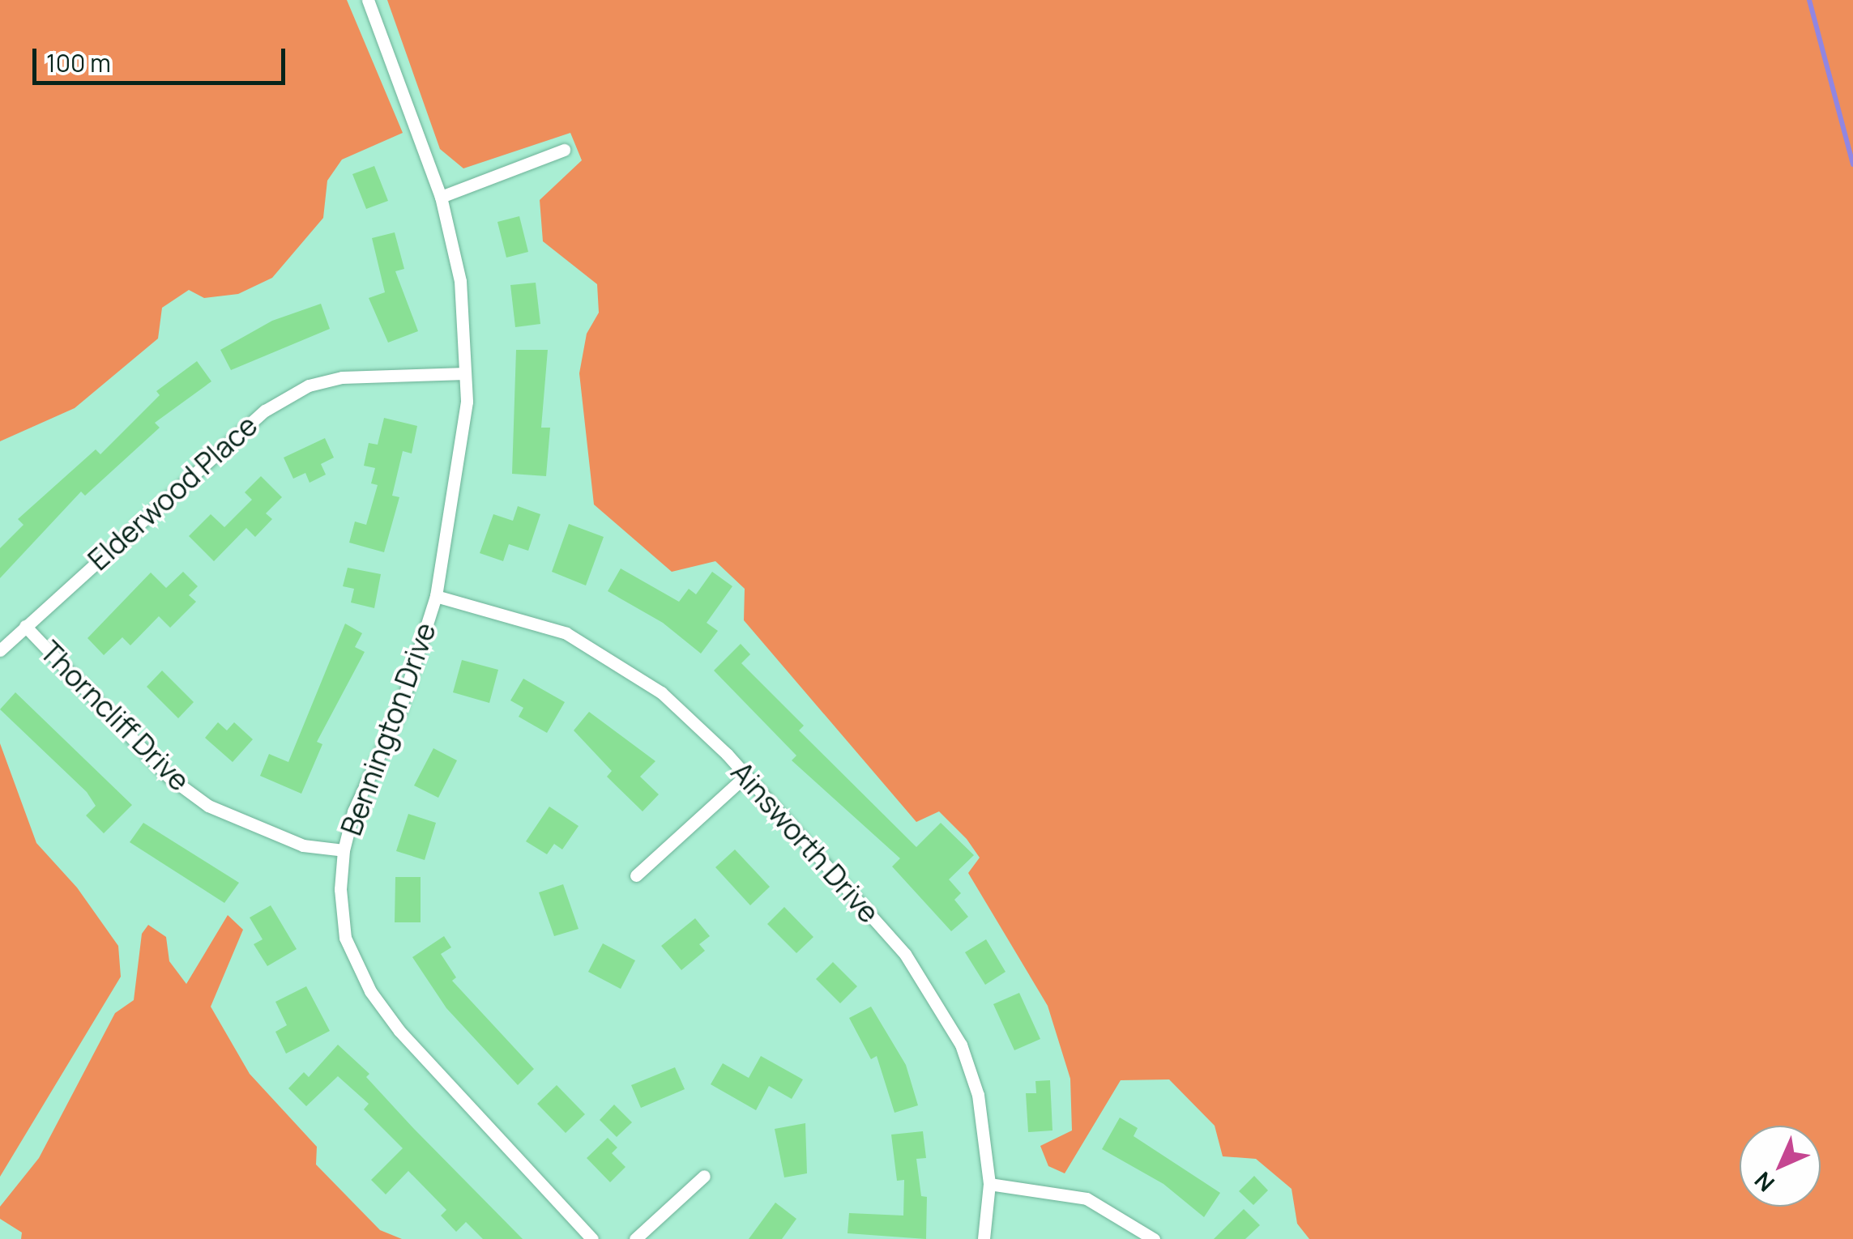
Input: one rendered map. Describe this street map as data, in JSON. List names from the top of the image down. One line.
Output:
{"streets":{"street":["Elderwood Place","Thorncliff Drive","Bennington Drive","Ainsworth Drive"]},"crossings":[["Elderwood Place","Thorncliff Drive"],["Elderwood Place","Bennington Drive"],["Thorncliff Drive","Bennington Drive"],["Bennington Drive","Ainsworth Drive"]],"scale_bar":"100 m","north":"bottom left"}
